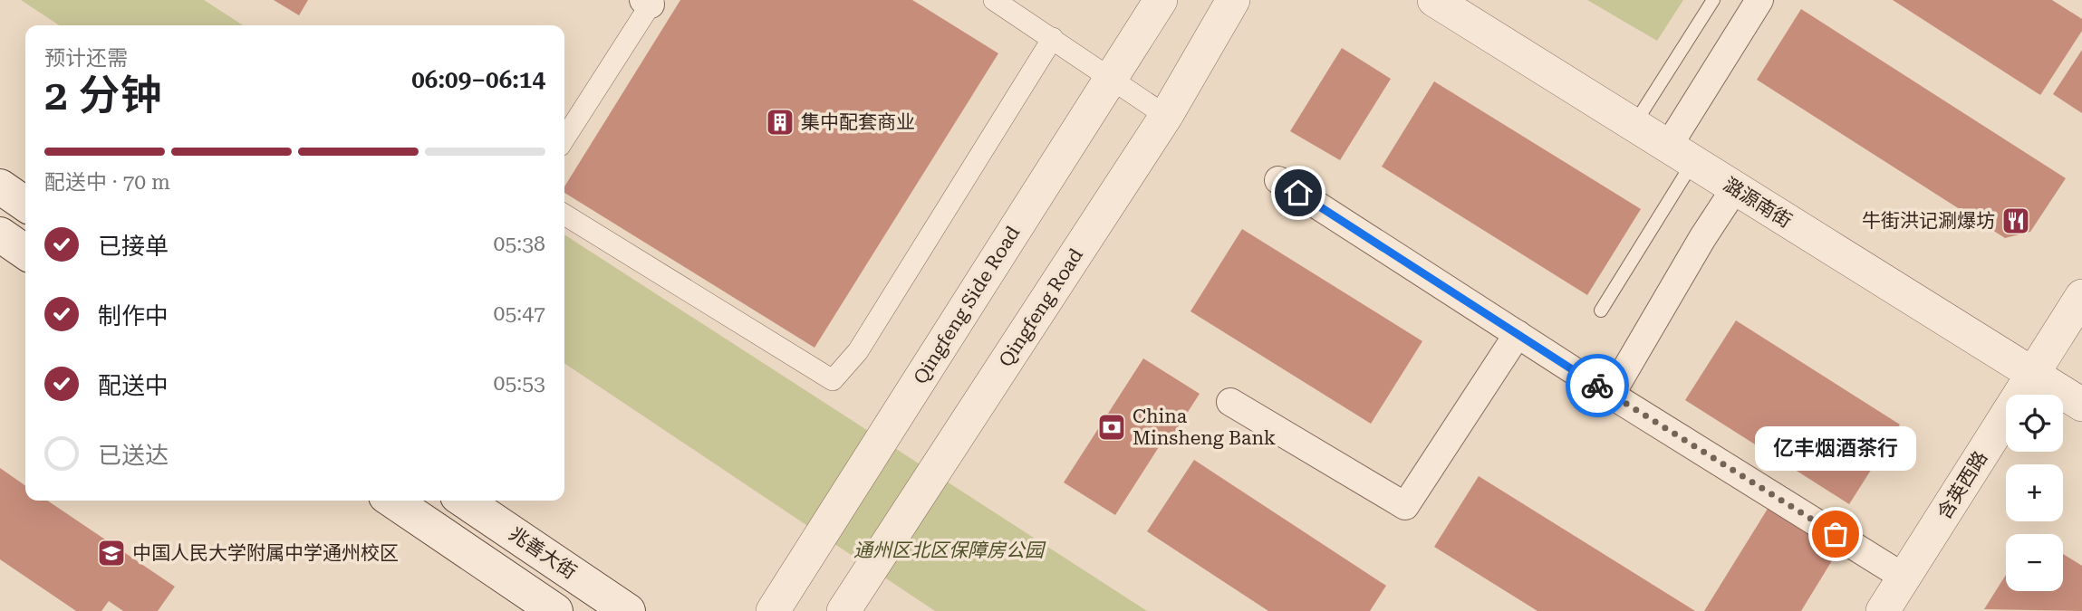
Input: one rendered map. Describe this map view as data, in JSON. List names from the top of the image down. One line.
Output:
{"streets":{"main road":["兆善大街"],"street":["潞源南街","Qingfeng Side Road","Qingfeng Road","含英西路"]},"crossings":[["潞源南街","含英西路"]],"parks":["通州区北区保障房公园"],"places":{"building":["集中配套商业"],"restaurant":["牛街洪记涮爆坊"],"bank":["China Minsheng Bank"],"other":["亿丰烟酒茶行"],"school or university":["中国人民大学附属中学通州校区"]},"page":{"heading":["2 分钟","预计还需","06:09–06:14"],"bar":"配送中 · 70 m","list":[["已接单","05:38"],["制作中","05:47"],["配送中","05:53"],"已送达"],"map_buttons":["+","−"],"bubble":"亿丰烟酒茶行"}}
